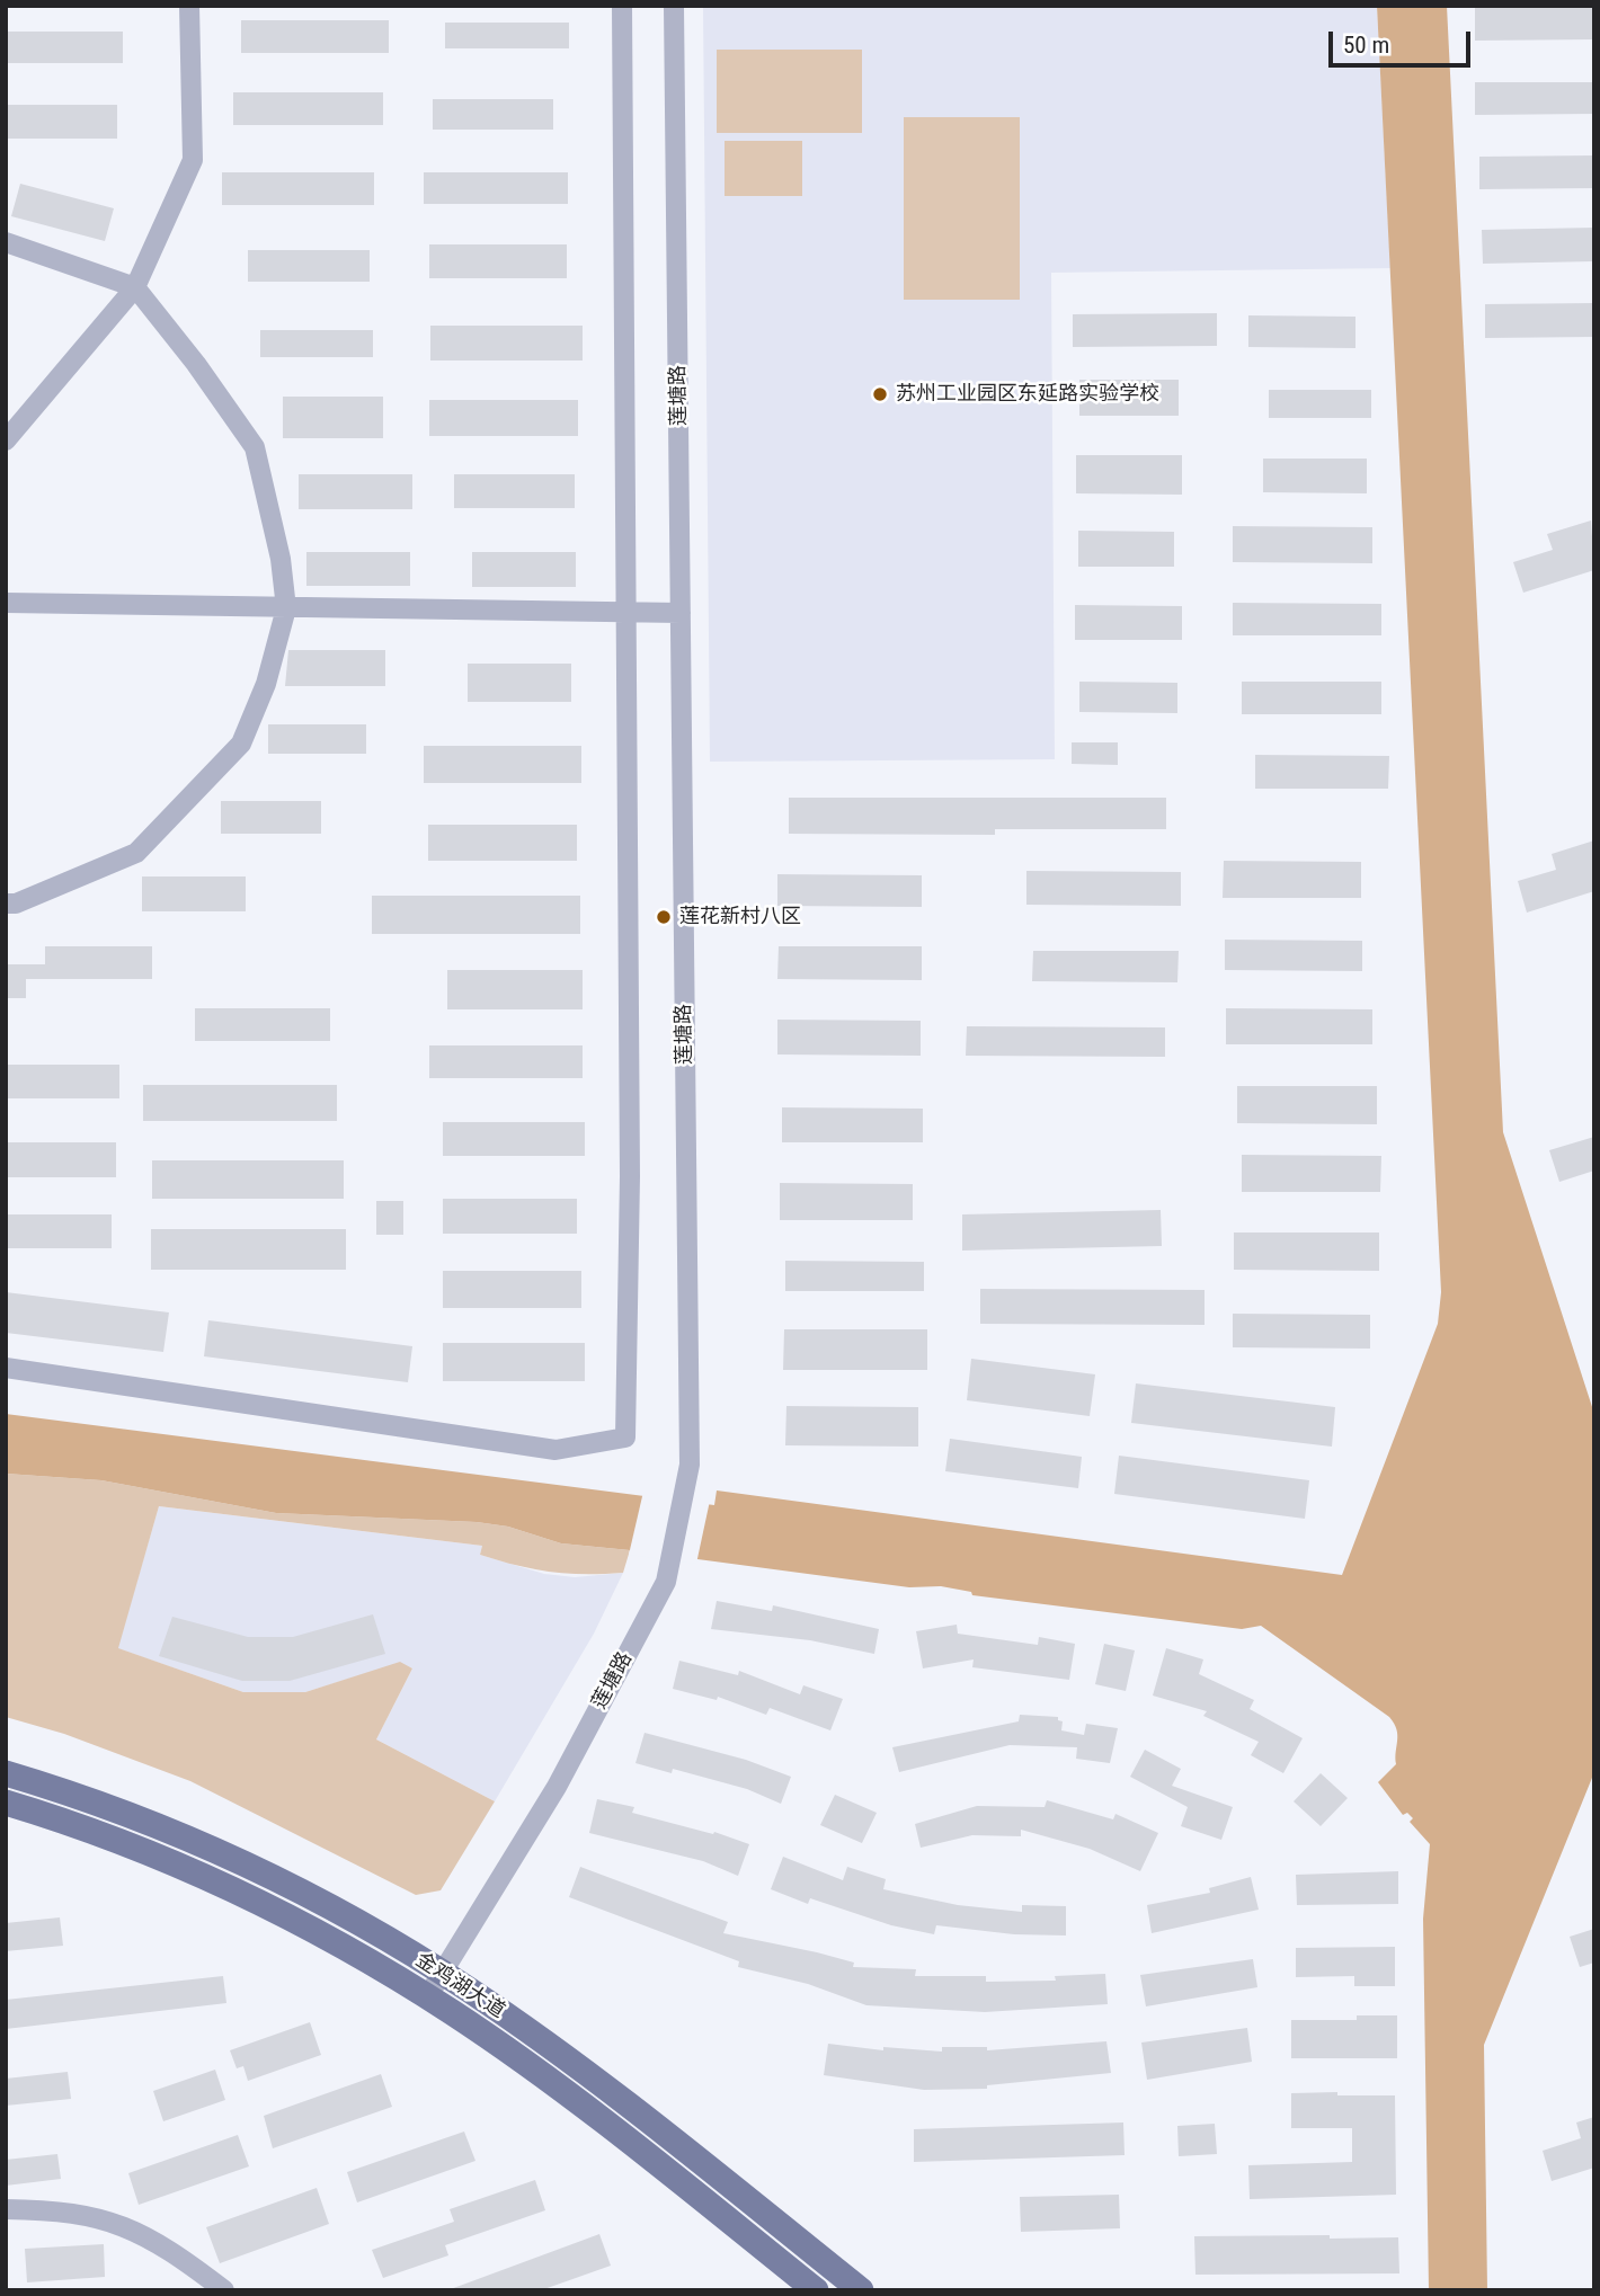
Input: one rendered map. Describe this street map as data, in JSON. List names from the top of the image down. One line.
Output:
{"streets":{"main road":["金鸡湖大道"],"street":["莲塘路"]},"crossings":[["莲塘路","金鸡湖大道"]],"places":["苏州工业园区东延路实验学校","莲花新村八区"],"scale_bar":"50 m"}
